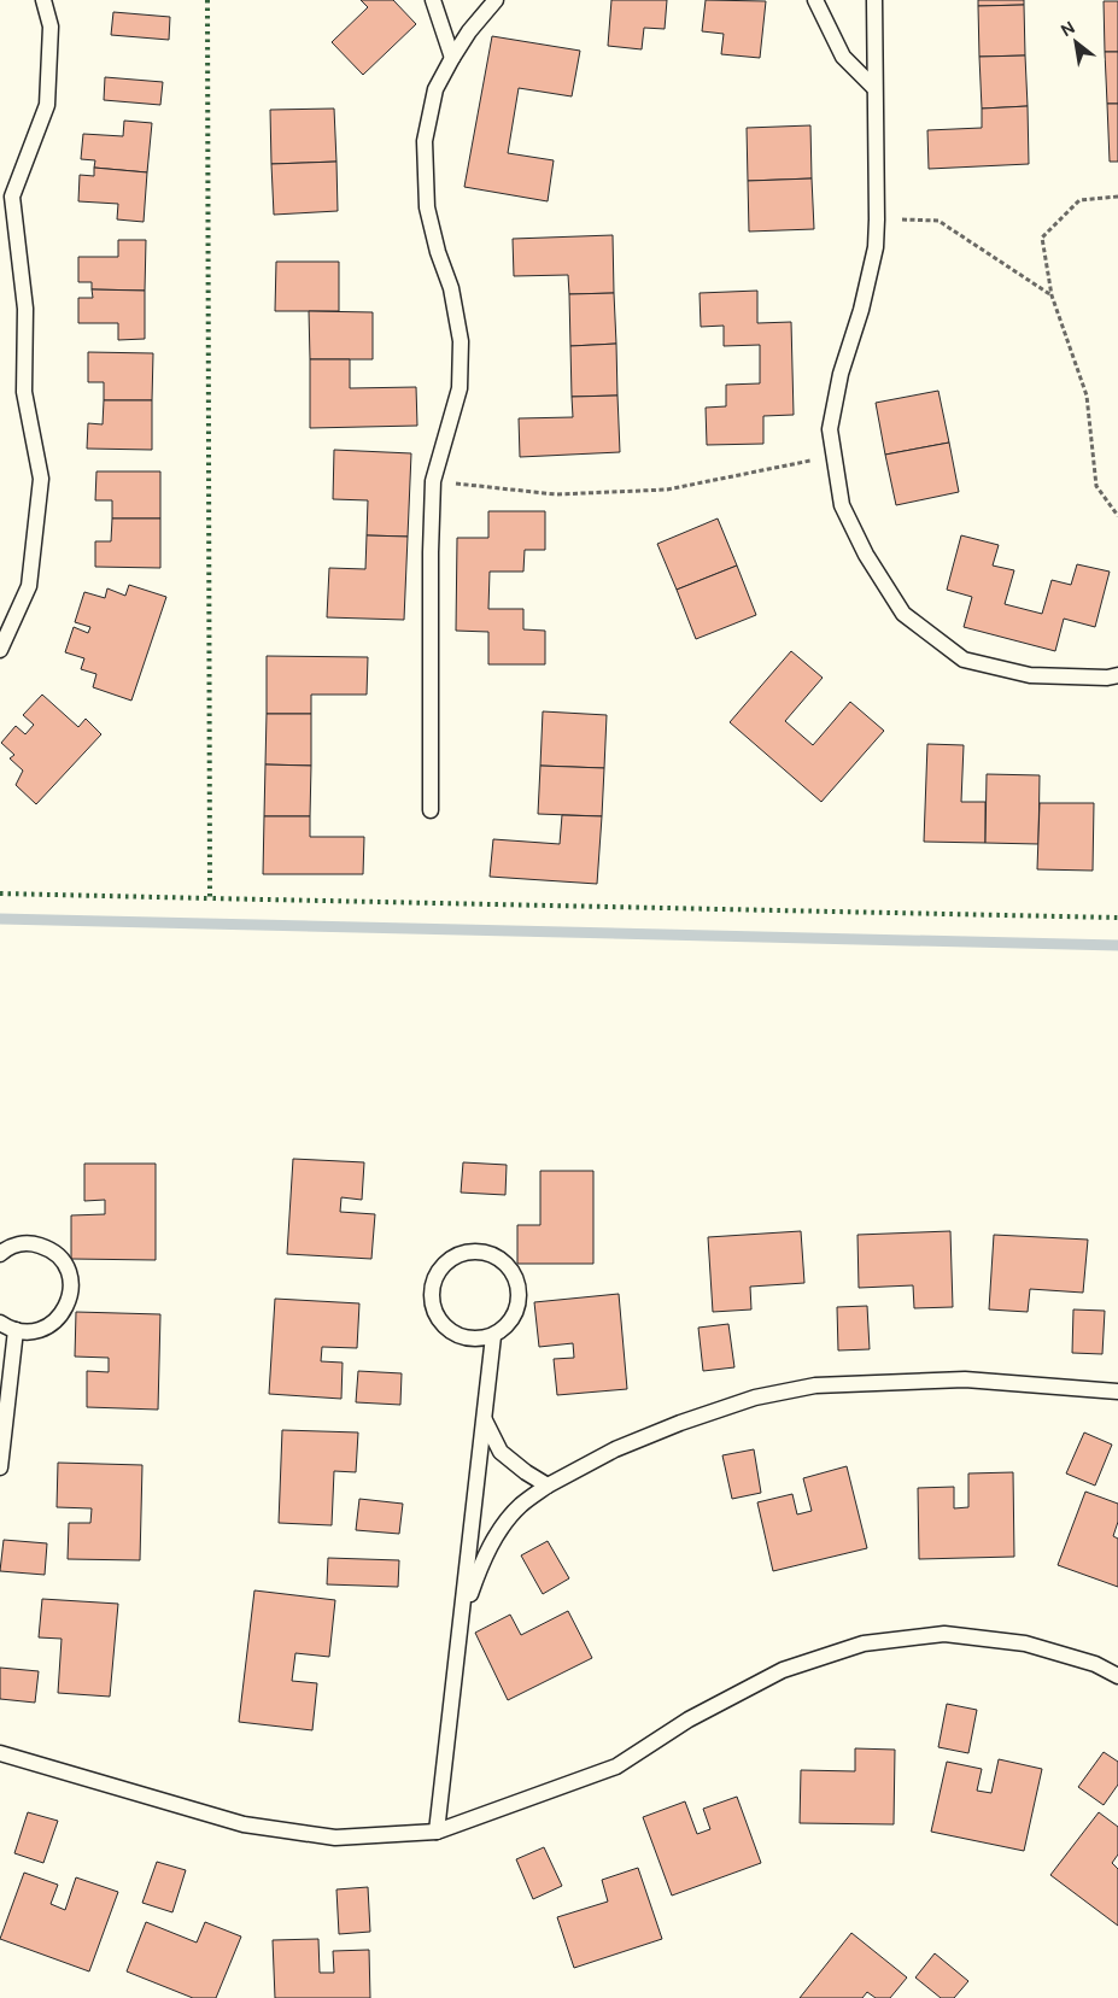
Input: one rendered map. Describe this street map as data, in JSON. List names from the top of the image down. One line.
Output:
{"north":"top left"}
